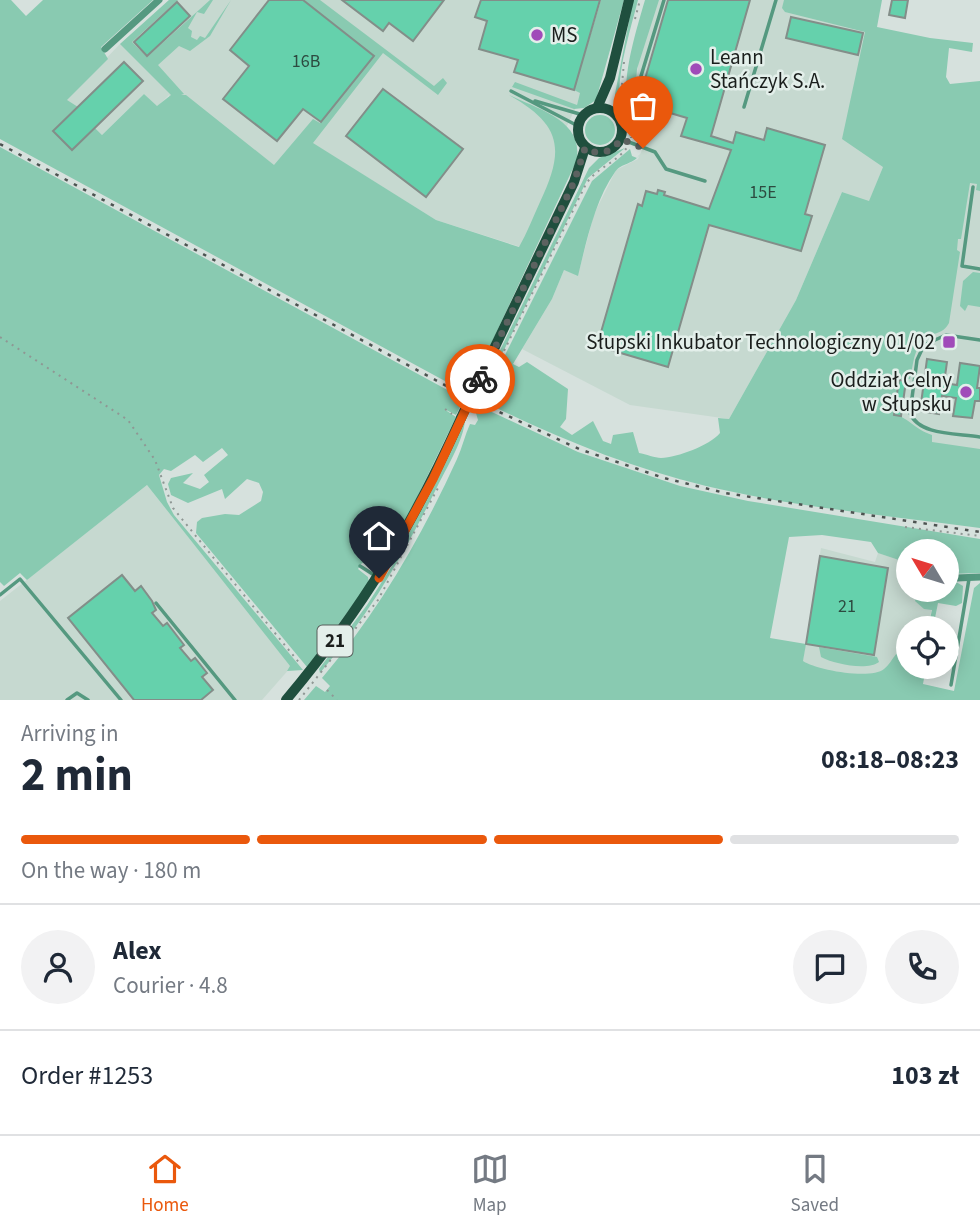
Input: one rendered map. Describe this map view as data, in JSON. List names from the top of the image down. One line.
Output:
{"streets":{"main road":["21"]},"places":{"other":["MS","Leann Stańczyk S.A.","Oddział Celny w Słupsku"],"transit":["Słupski Inkubator Technologiczny 01/02"]},"house_numbers":["16B","15E","21"],"north":"top left","page":{"heading":["2 min","Arriving in","08:18–08:23"],"panel":["Alex","Courier · 4.8","Order #1253","103 zł"],"bar":"On the way · 180 m","tabs":["Home","Map","Saved"]}}
